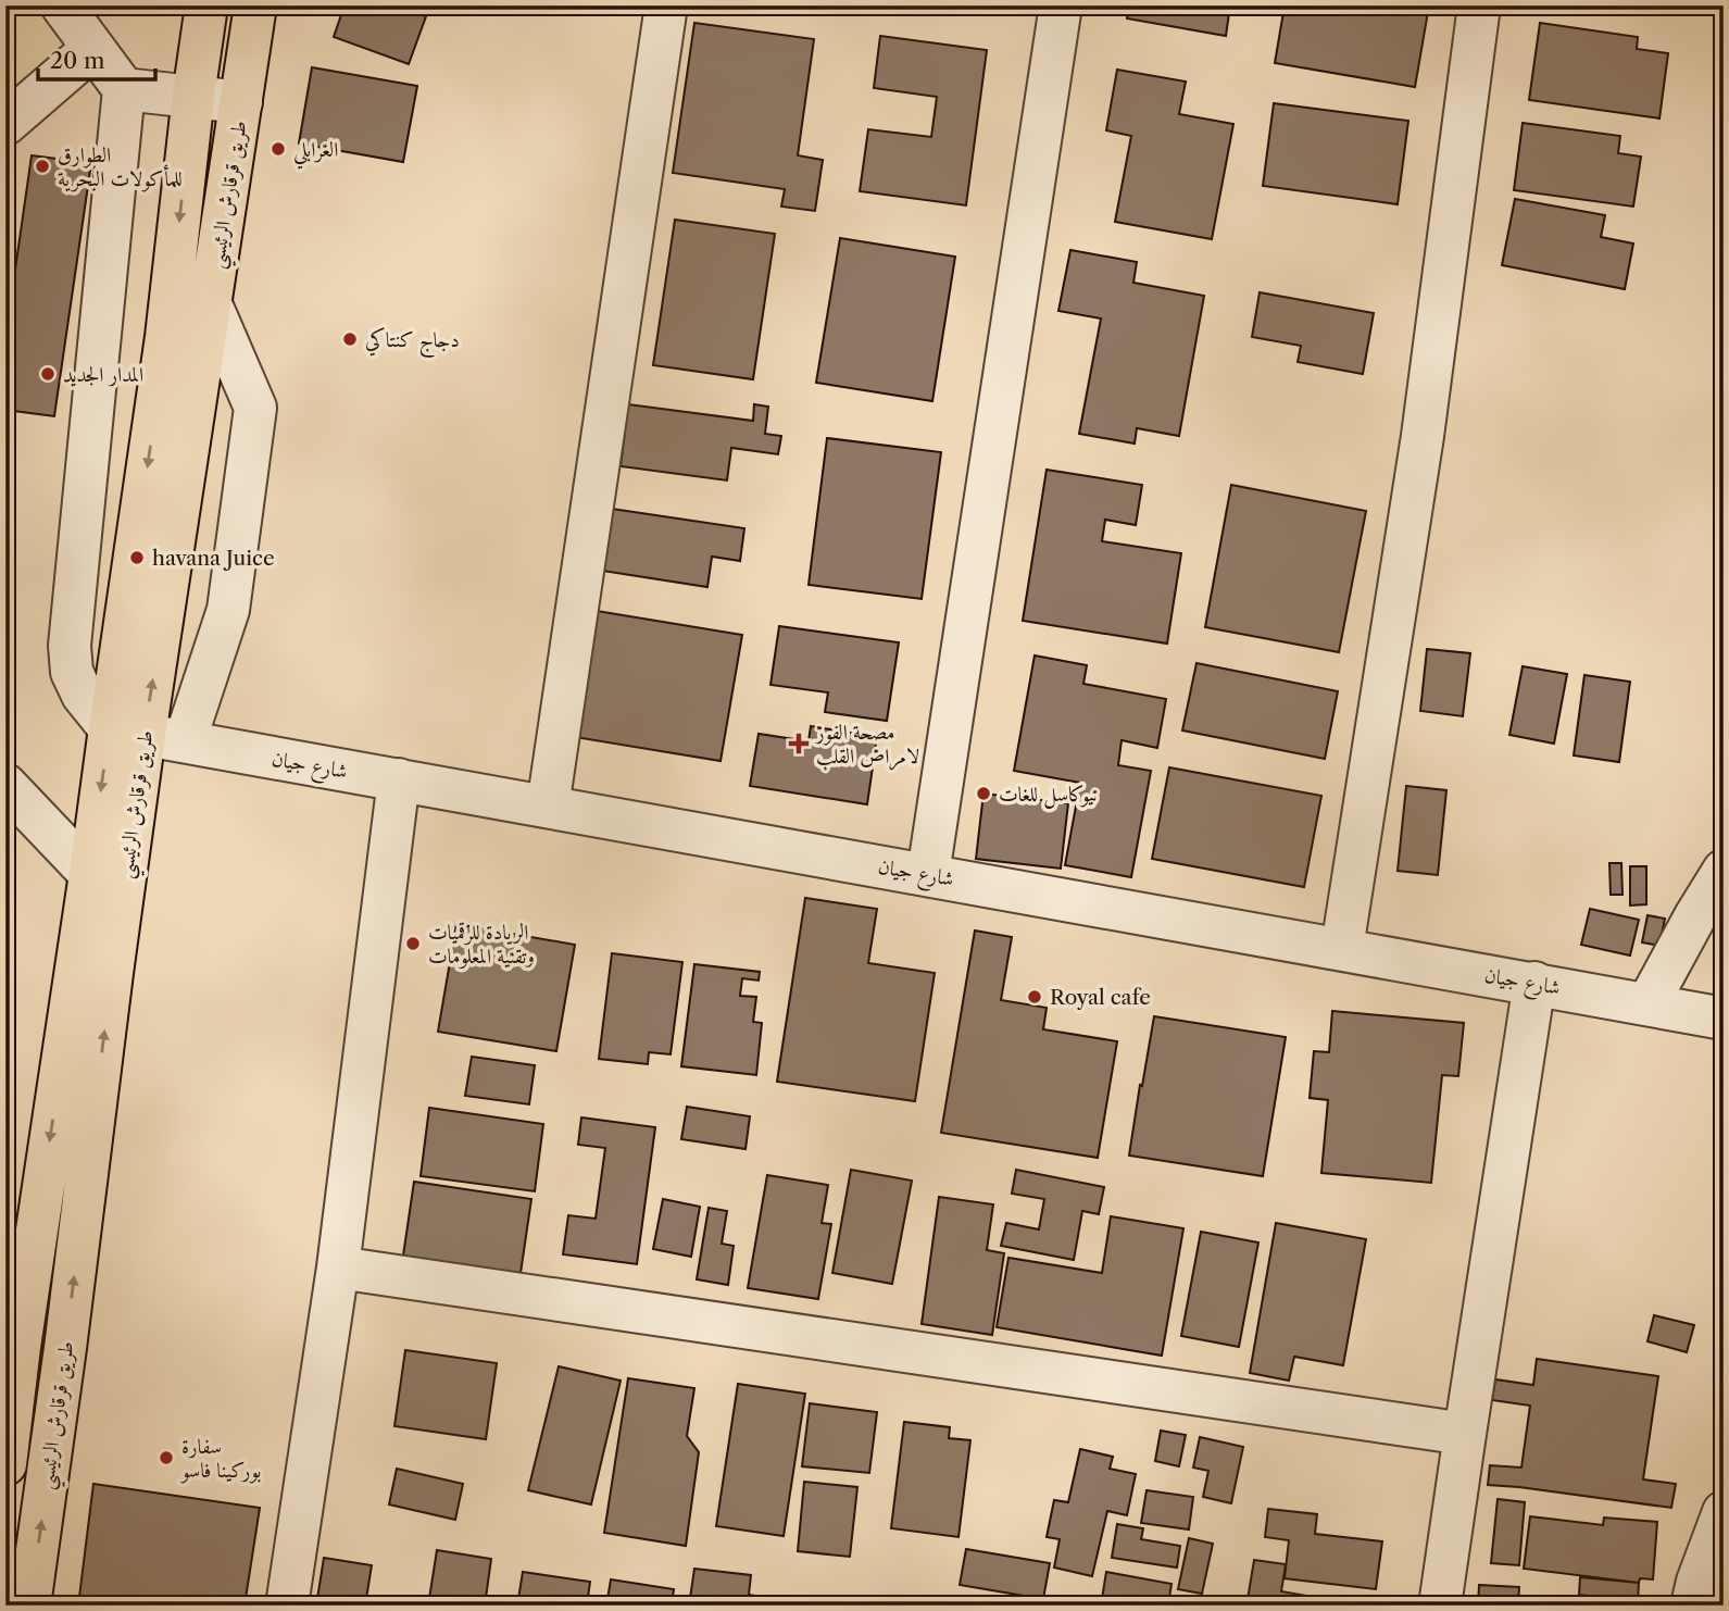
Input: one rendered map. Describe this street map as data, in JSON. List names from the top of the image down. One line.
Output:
{"streets":{"main road":["طريق قرقارش الرئيسي"],"street":["شارع جيان"]},"crossings":[["طريق قرقارش الرئيسي","شارع جيان"]],"places":{"other":["الغرابلي","الطوارق للمأكولات البحرية","دجاج كنتاكي","المدار الجديد","havana Juice","نيوكاسل للغات","الريادة للرقميات وتقنية المعلومات","Royal cafe","سفارة بوركينا فاسو"],"health":["مصحة الفوز لامراض القلب"]},"scale_bar":"20 m"}
